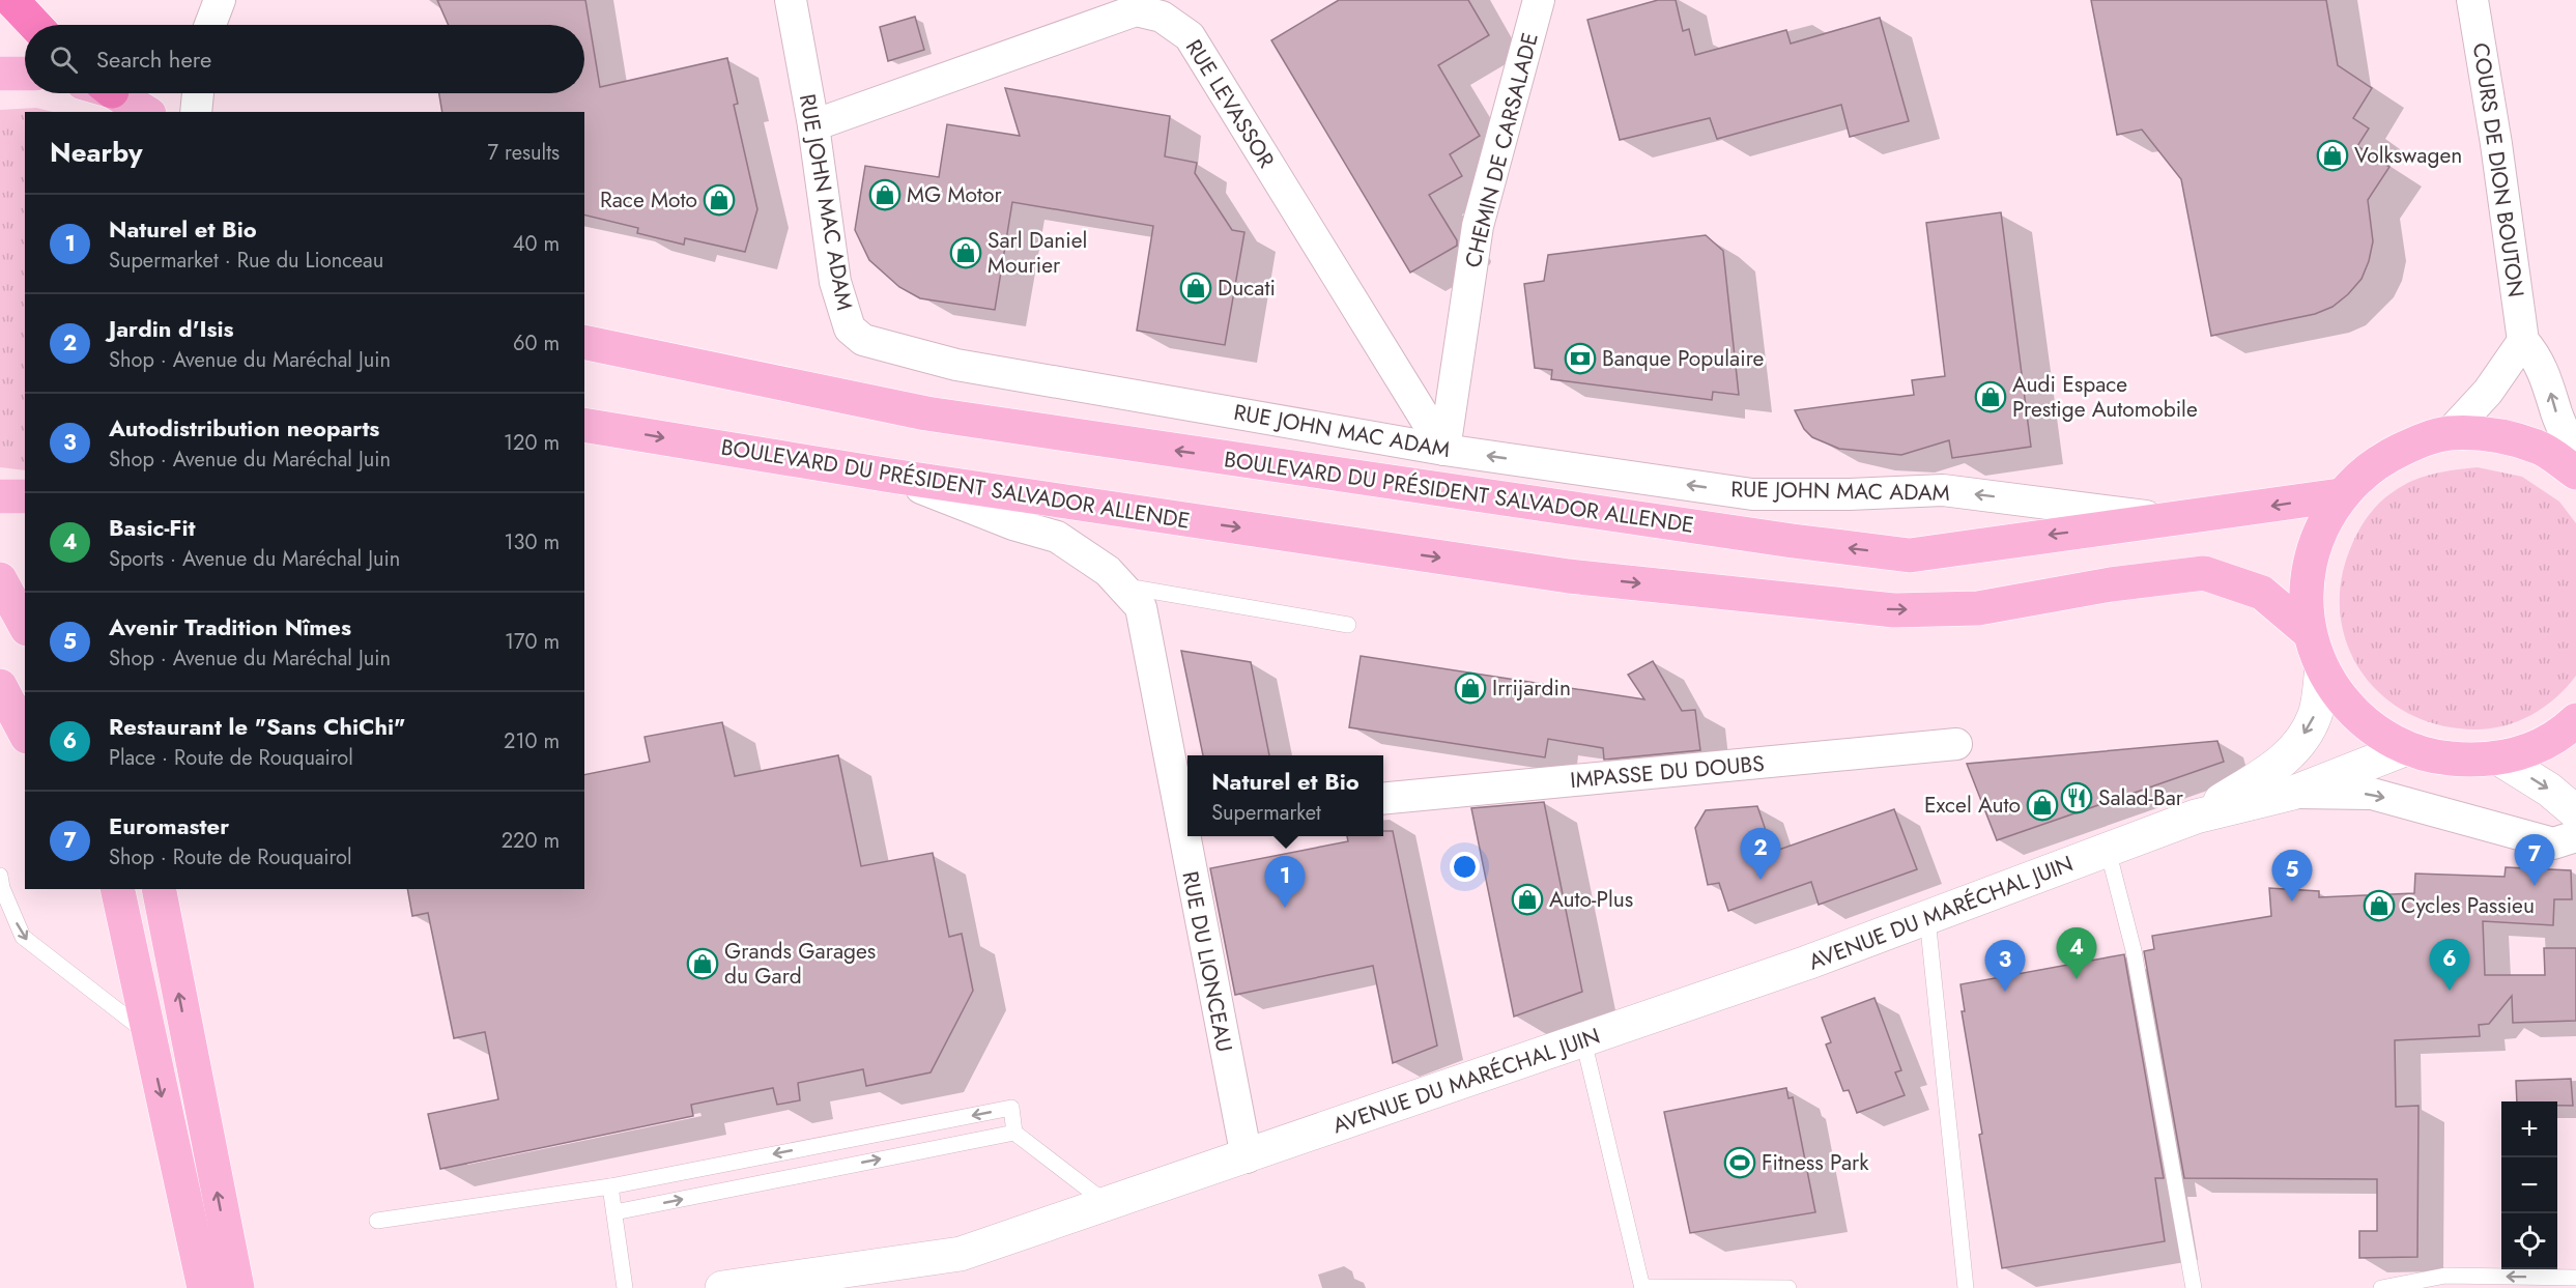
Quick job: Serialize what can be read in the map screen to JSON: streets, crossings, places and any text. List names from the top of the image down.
{
  "streets": {
    "main road": ["BOULEVARD DU PRÉSIDENT SALVADOR ALLENDE"],
    "street": [
      "RUE LEVASSOR",
      "CHEMIN DE CARSALADE",
      "COURS DE DION BOUTON",
      "RUE JOHN MAC ADAM",
      "IMPASSE DU DOUBS",
      "AVENUE DU MARÉCHAL JUIN",
      "RUE DU LIONCEAU"
    ]
  },
  "crossings": [
    ["RUE LEVASSOR", "CHEMIN DE CARSALADE"],
    ["RUE LEVASSOR", "RUE JOHN MAC ADAM"],
    ["CHEMIN DE CARSALADE", "RUE JOHN MAC ADAM"],
    ["RUE JOHN MAC ADAM", "BOULEVARD DU PRÉSIDENT SALVADOR ALLENDE"],
    ["BOULEVARD DU PRÉSIDENT SALVADOR ALLENDE", "RUE DU LIONCEAU"],
    ["AVENUE DU MARÉCHAL JUIN", "RUE DU LIONCEAU"]
  ],
  "one_way": ["RUE JOHN MAC ADAM"],
  "places": {
    "shop": [
      "Volkswagen",
      "MG Motor",
      "Race Moto",
      "Sarl Daniel Mourier",
      "Ducati",
      "Audi Espace Prestige Automobile",
      "Irrijardin",
      "Excel Auto",
      "Auto-Plus",
      "Cycles Passieu",
      "Grands Garages du Gard"
    ],
    "bank": ["Banque Populaire"],
    "restaurant": ["Salad-Bar"],
    "sports": ["Fitness Park"]
  },
  "page": {
    "search": "Search here",
    "heading": ["Nearby", "7 results"],
    "list": [
      {
        "mark": "1",
        "name": "Naturel et Bio",
        "note": "Supermarket · Rue du Lionceau",
        "value": "40 m"
      },
      {
        "mark": "2",
        "name": "Jardin d'Isis",
        "note": "Shop · Avenue du Maréchal Juin",
        "value": "60 m"
      },
      {
        "mark": "3",
        "name": "Autodistribution neoparts",
        "note": "Shop · Avenue du Maréchal Juin",
        "value": "120 m"
      },
      {
        "mark": "4",
        "name": "Basic-Fit",
        "note": "Sports · Avenue du Maréchal Juin",
        "value": "130 m"
      },
      {
        "mark": "5",
        "name": "Avenir Tradition Nîmes",
        "note": "Shop · Avenue du Maréchal Juin",
        "value": "170 m"
      },
      {
        "mark": "6",
        "name": "Restaurant le \"Sans ChiChi\"",
        "note": "Place · Route de Rouquairol",
        "value": "210 m"
      },
      {
        "mark": "7",
        "name": "Euromaster",
        "note": "Shop · Route de Rouquairol",
        "value": "220 m"
      }
    ],
    "popup": ["Naturel et Bio", "Supermarket"],
    "pins": [
      "2",
      "7",
      "5",
      "1",
      "4",
      "6",
      "3"
    ],
    "map_buttons": ["+", "−"]
  }
}
